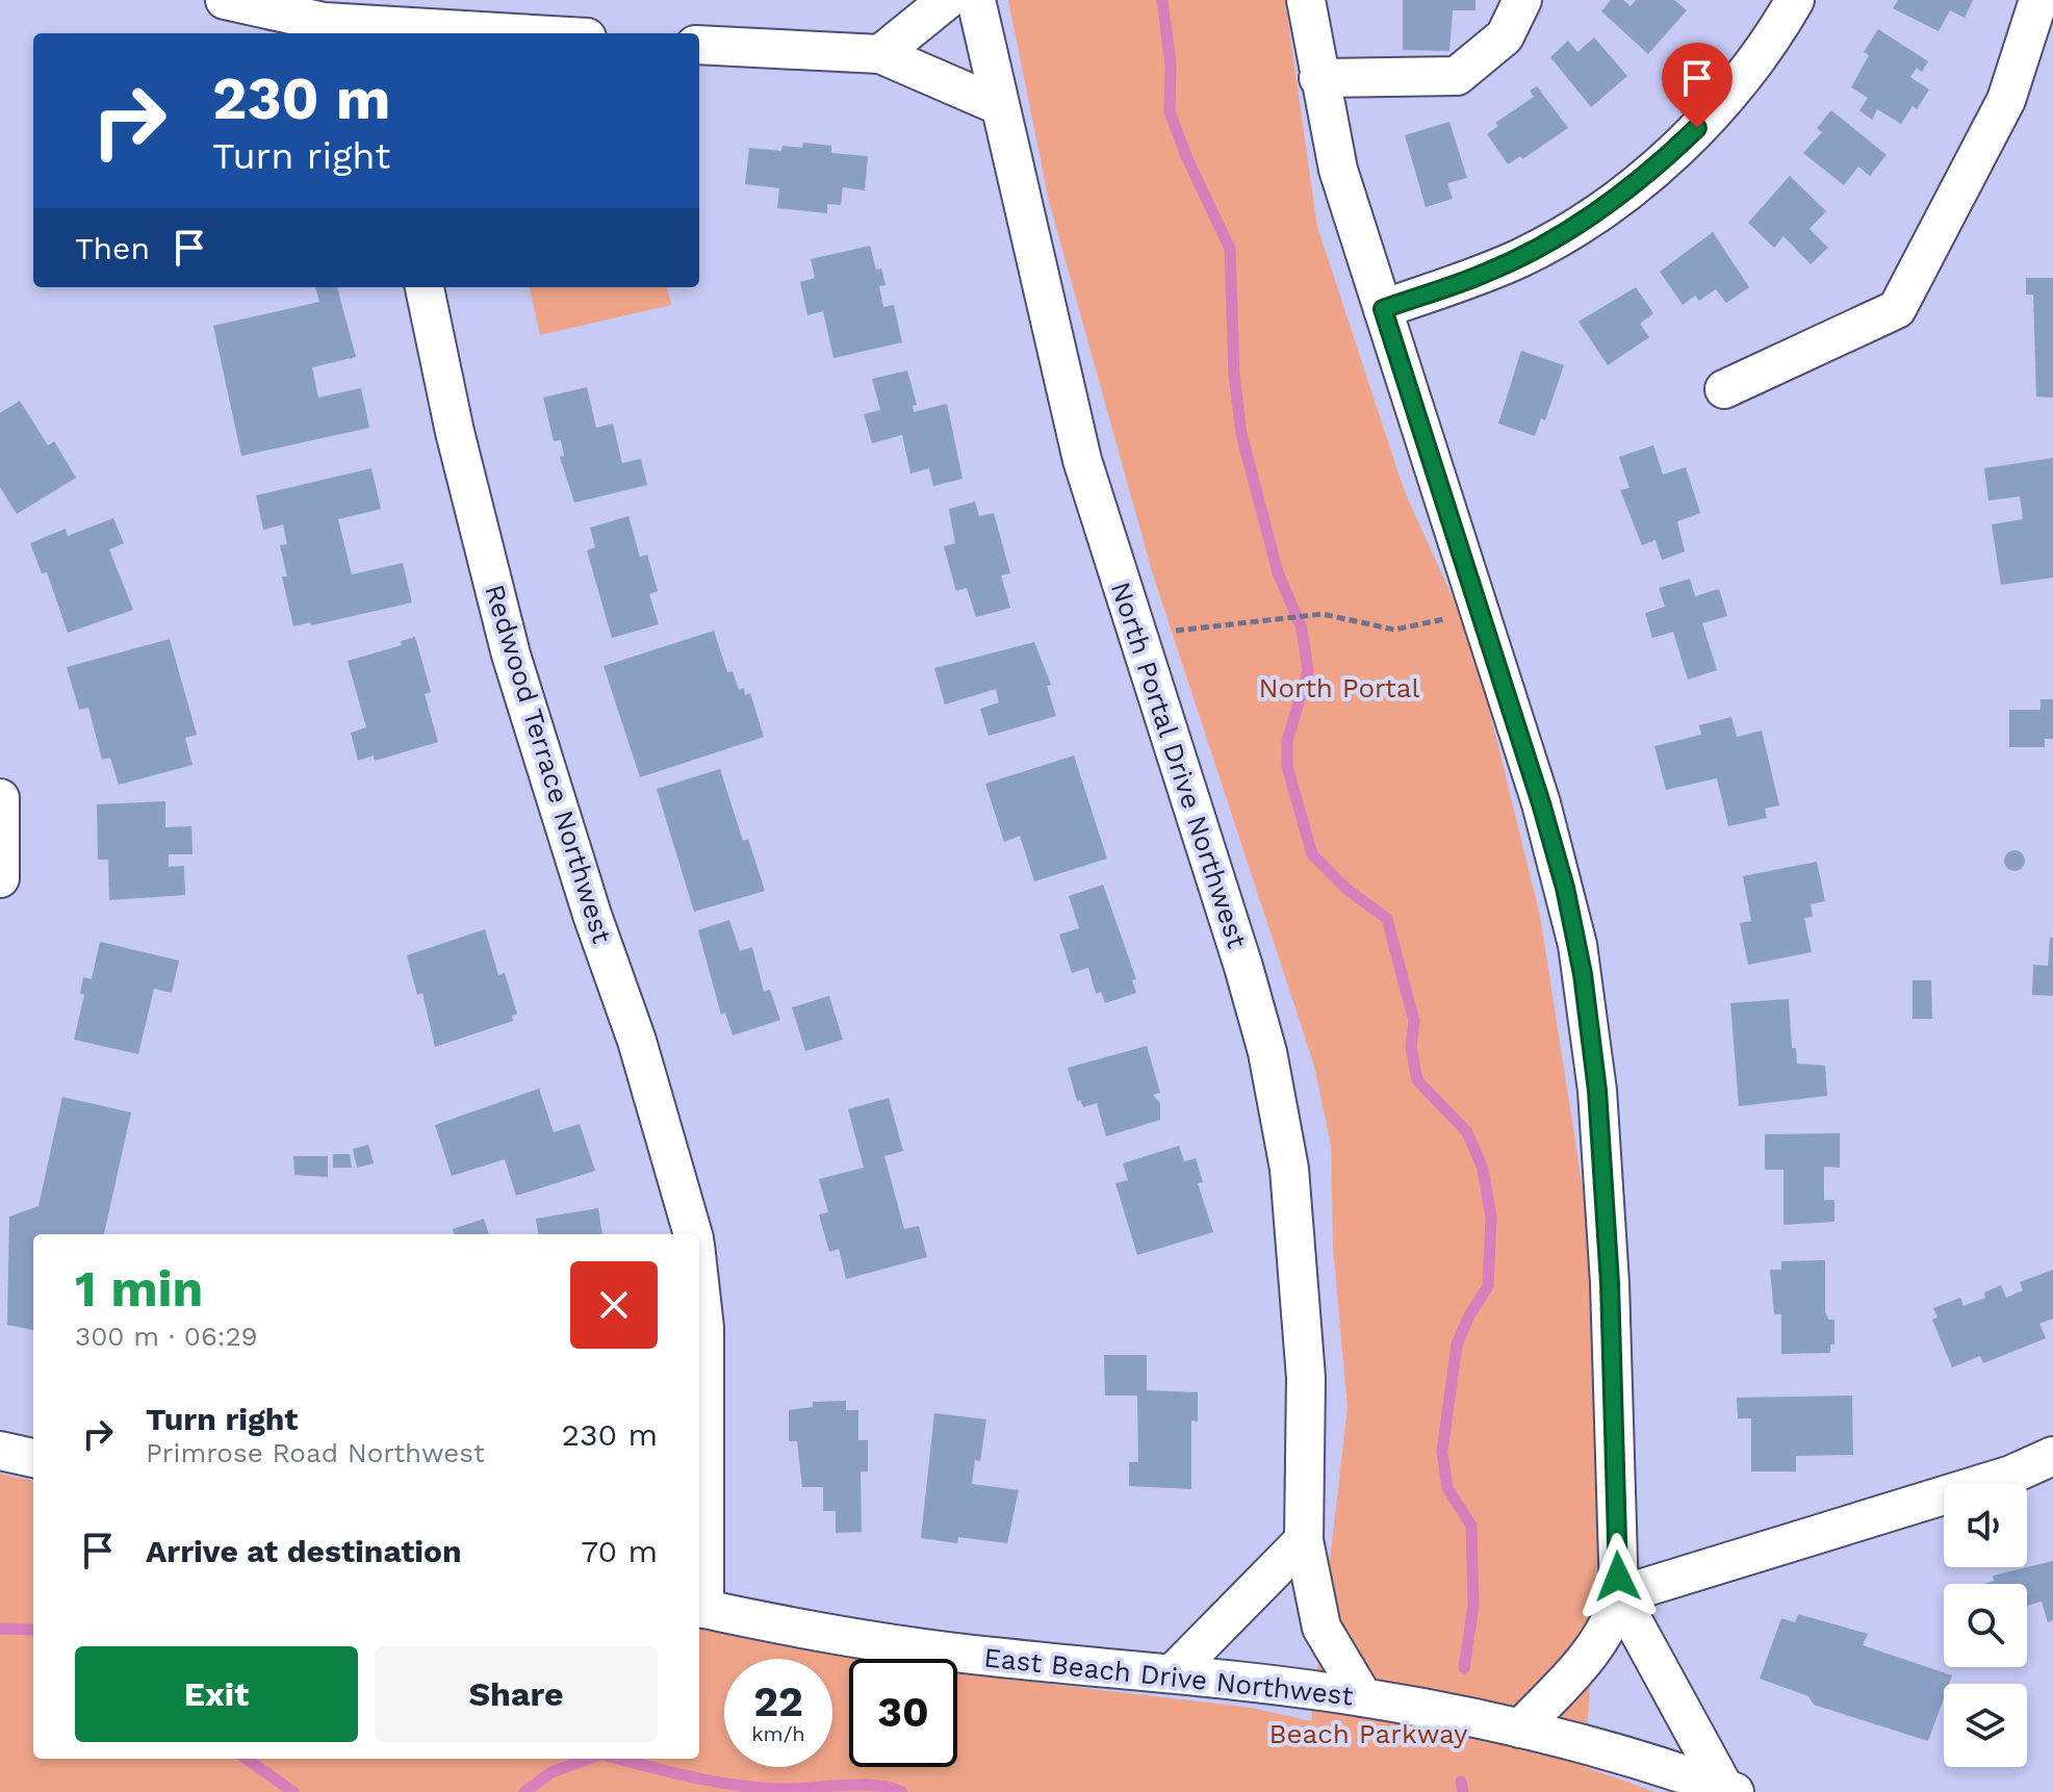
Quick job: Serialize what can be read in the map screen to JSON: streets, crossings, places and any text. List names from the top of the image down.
{
  "streets": {
    "street": ["Redwood Terrace Northwest", "North Portal Drive Northwest", "East Beach Drive Northwest"]
  },
  "crossings": [
    ["Redwood Terrace Northwest", "East Beach Drive Northwest"],
    ["North Portal Drive Northwest", "East Beach Drive Northwest"]
  ],
  "parks": ["North Portal", "Beach Parkway"],
  "page": {
    "turn": ["230 m", "Turn right"],
    "then": "Then",
    "heading": ["1 min", "300 m · 06:29"],
    "list": [
      {
        "name": "Turn right",
        "note": "Primrose Road Northwest",
        "value": "230 m"
      },
      {
        "name": "Arrive at destination",
        "value": "70 m"
      }
    ],
    "buttons": ["Exit", "Share"],
    "speed": "22 km/h",
    "limit": "30"
  }
}
